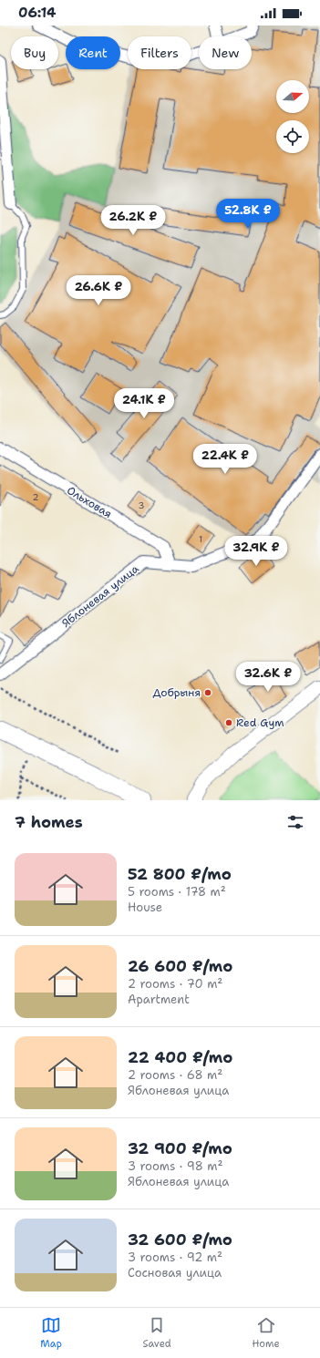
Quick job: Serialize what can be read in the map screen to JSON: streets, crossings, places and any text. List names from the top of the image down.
{
  "streets": {
    "street": ["Ольховая", "Яблоневая улица"]
  },
  "crossings": [
    ["Ольховая", "Яблоневая улица"]
  ],
  "places": ["Добрыня", "Red Gym"],
  "house_numbers": ["2", "3", "1"],
  "north": "right",
  "page": {
    "status": "06:14",
    "chip": [
      "Buy",
      "Rent",
      "Filters",
      "New"
    ],
    "price": [
      "52.8K ₽",
      "26.2K ₽",
      "26.6K ₽",
      "24.1K ₽",
      "22.4K ₽",
      "32.9K ₽",
      "32.6K ₽"
    ],
    "heading": "7 homes",
    "list": [
      {
        "name": "52 800 ₽/mo",
        "note": "5 rooms · 178 m² · House"
      },
      {
        "name": "26 600 ₽/mo",
        "note": "2 rooms · 70 m² · Apartment"
      },
      {
        "name": "22 400 ₽/mo",
        "note": "2 rooms · 68 m² · Яблоневая улица"
      },
      {
        "name": "32 900 ₽/mo",
        "note": "3 rooms · 98 m² · Яблоневая улица"
      },
      {
        "name": "32 600 ₽/mo",
        "note": "3 rooms · 92 m² · Сосновая улица"
      }
    ],
    "tabs": ["Map", "Saved", "Home"]
  }
}
